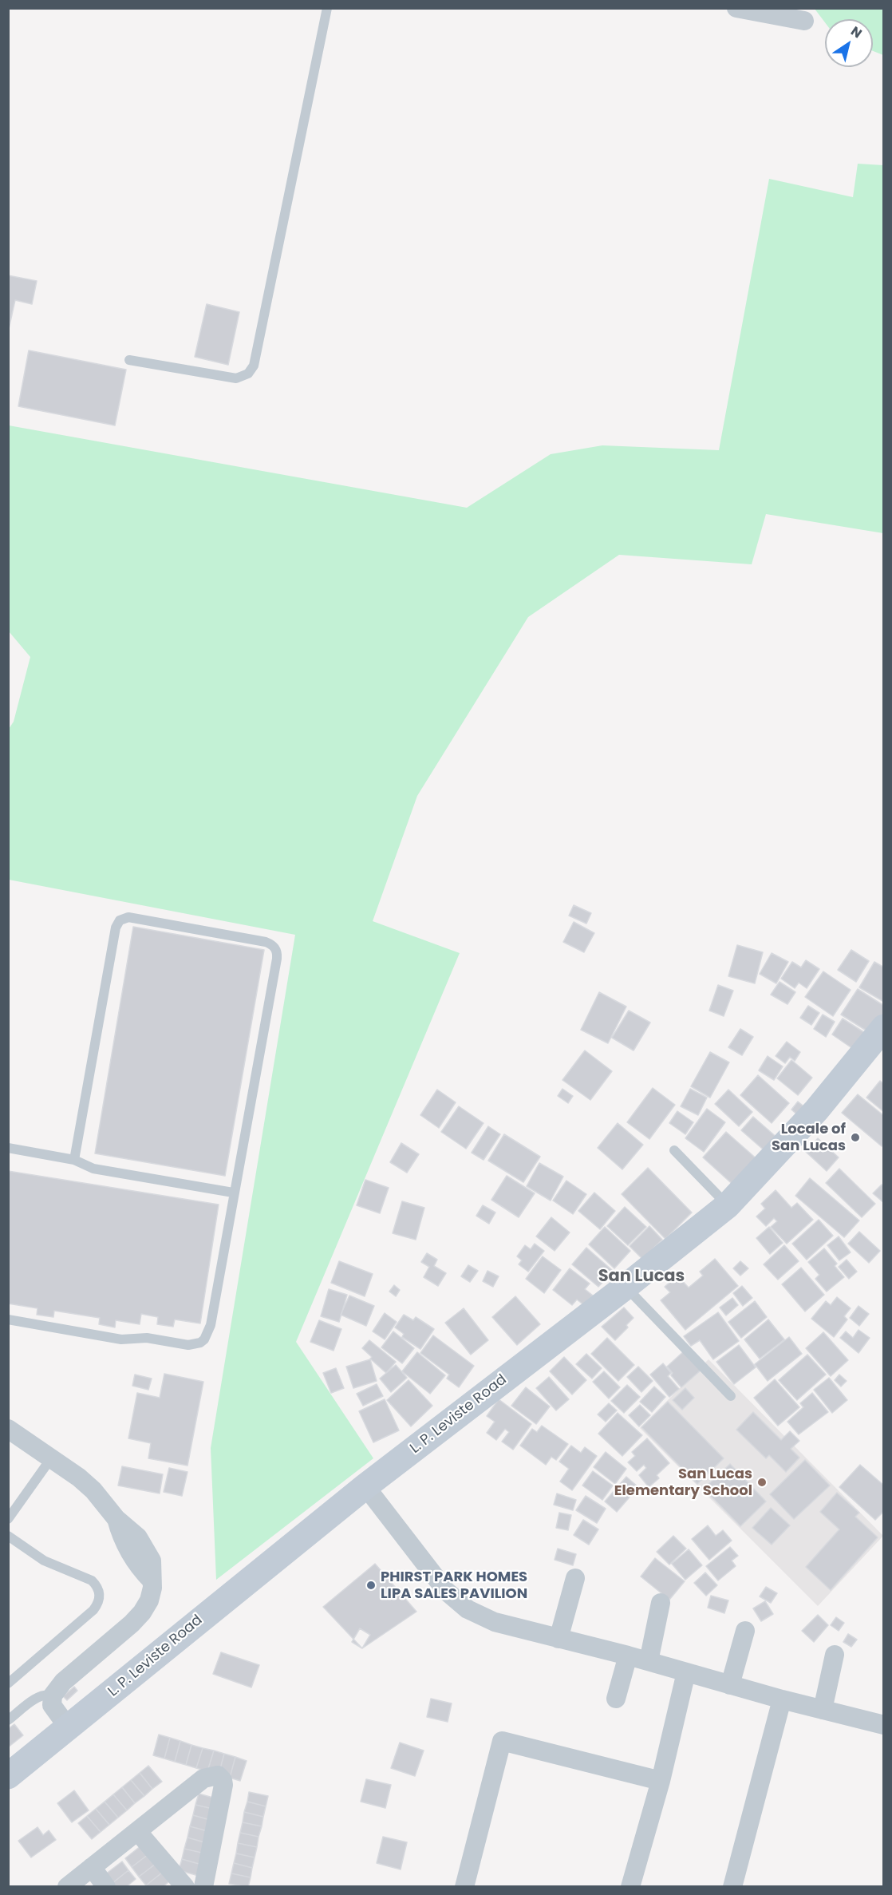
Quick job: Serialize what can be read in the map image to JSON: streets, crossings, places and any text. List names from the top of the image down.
{
  "streets": {
    "main road": ["L. P. Leviste Road"]
  },
  "districts": ["San Lucas"],
  "places": ["Locale of San Lucas", "San Lucas Elementary School", "PHIRST PARK HOMES LIPA SALES PAVILION"],
  "north": "top right"
}
